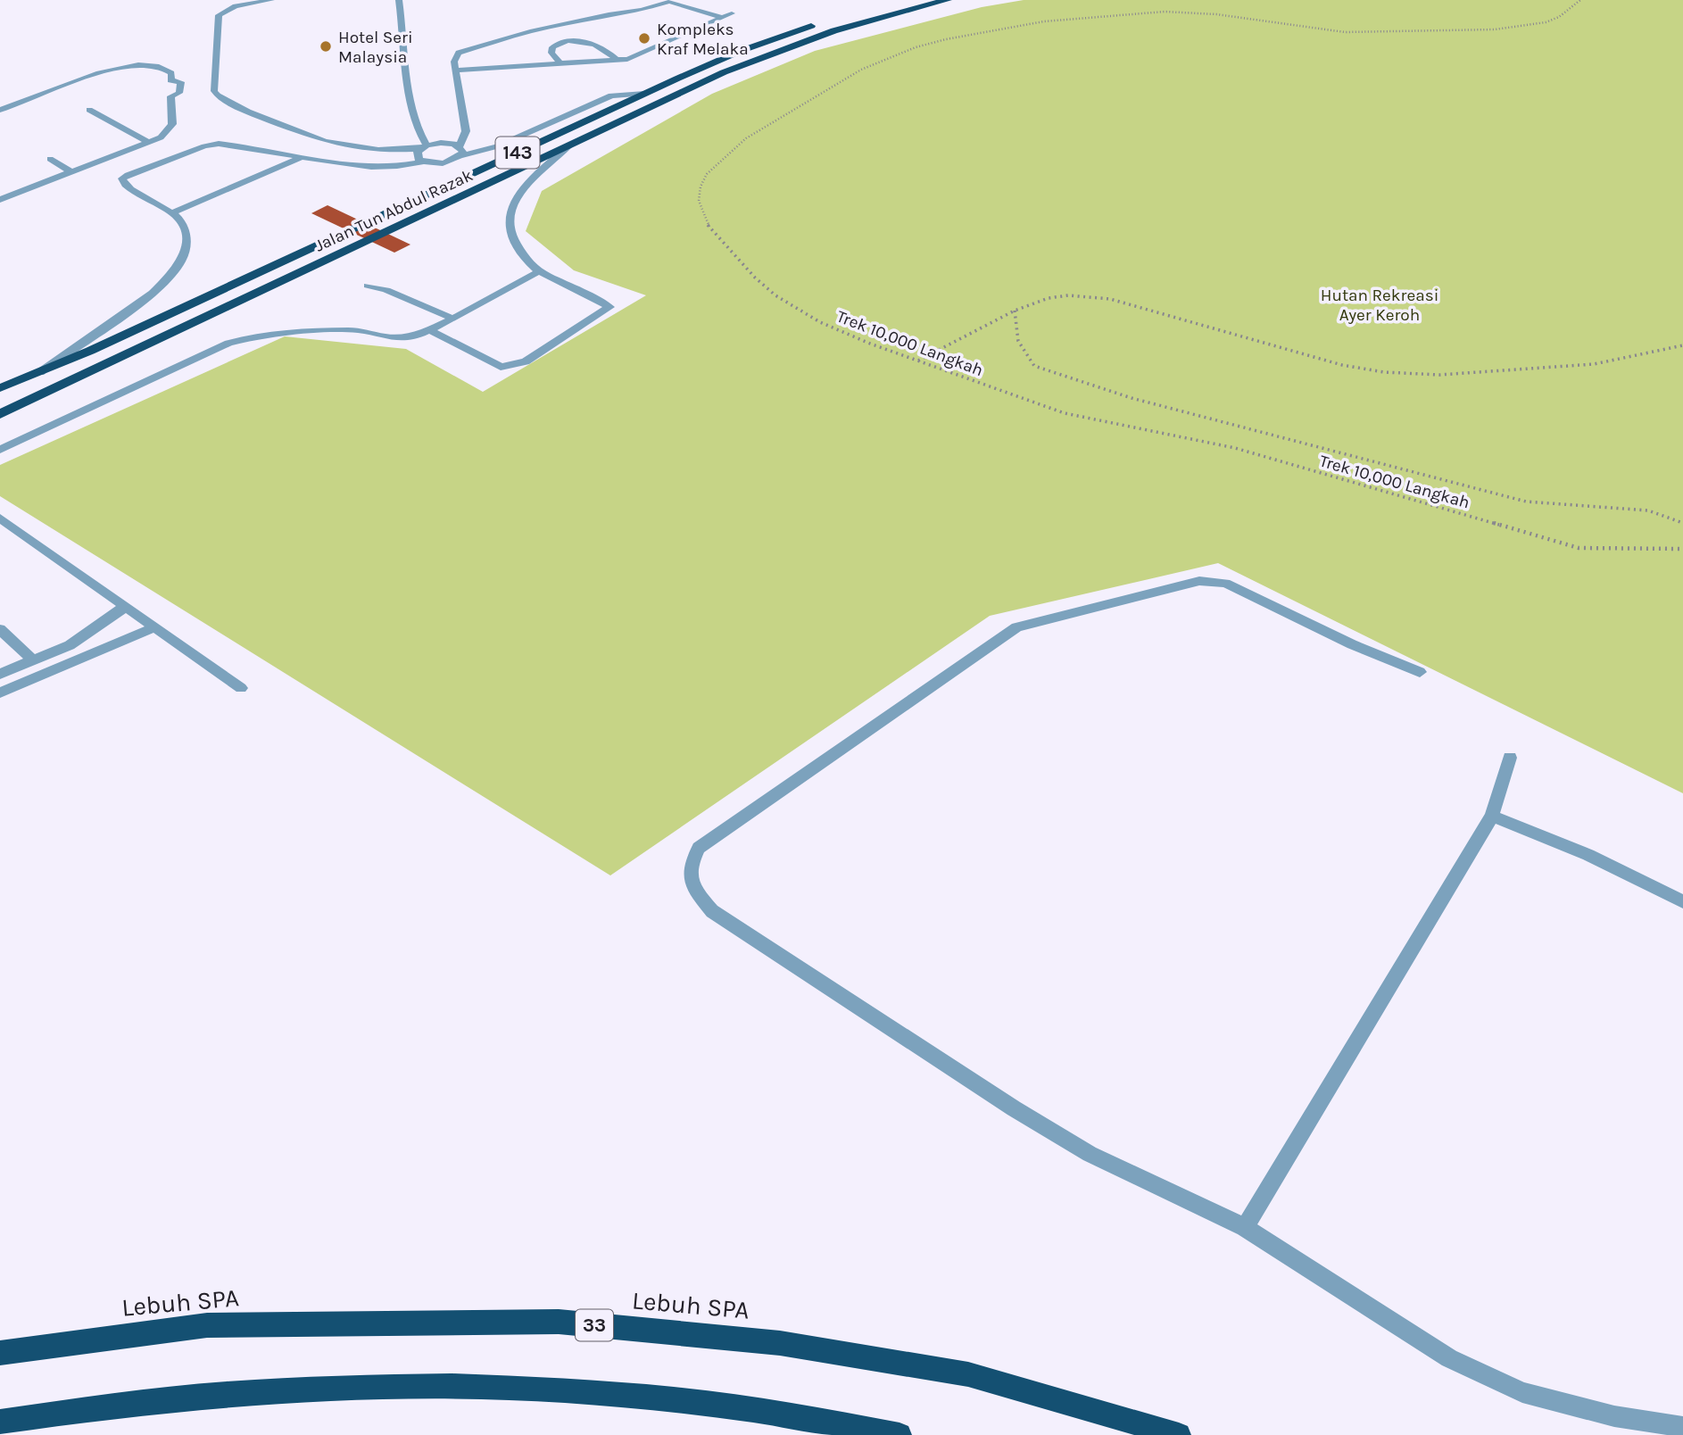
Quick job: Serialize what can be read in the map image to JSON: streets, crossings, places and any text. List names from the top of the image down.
{
  "streets": {
    "highway": [
      "143",
      "Jalan Tun Abdul Razak",
      "Lebuh SPA",
      "33"
    ],
    "path": ["Trek 10,000 Langkah"]
  },
  "parks": ["Hutan Rekreasi Ayer Keroh"],
  "places": ["Kompleks Kraf Melaka", "Hotel Seri Malaysia"]
}
